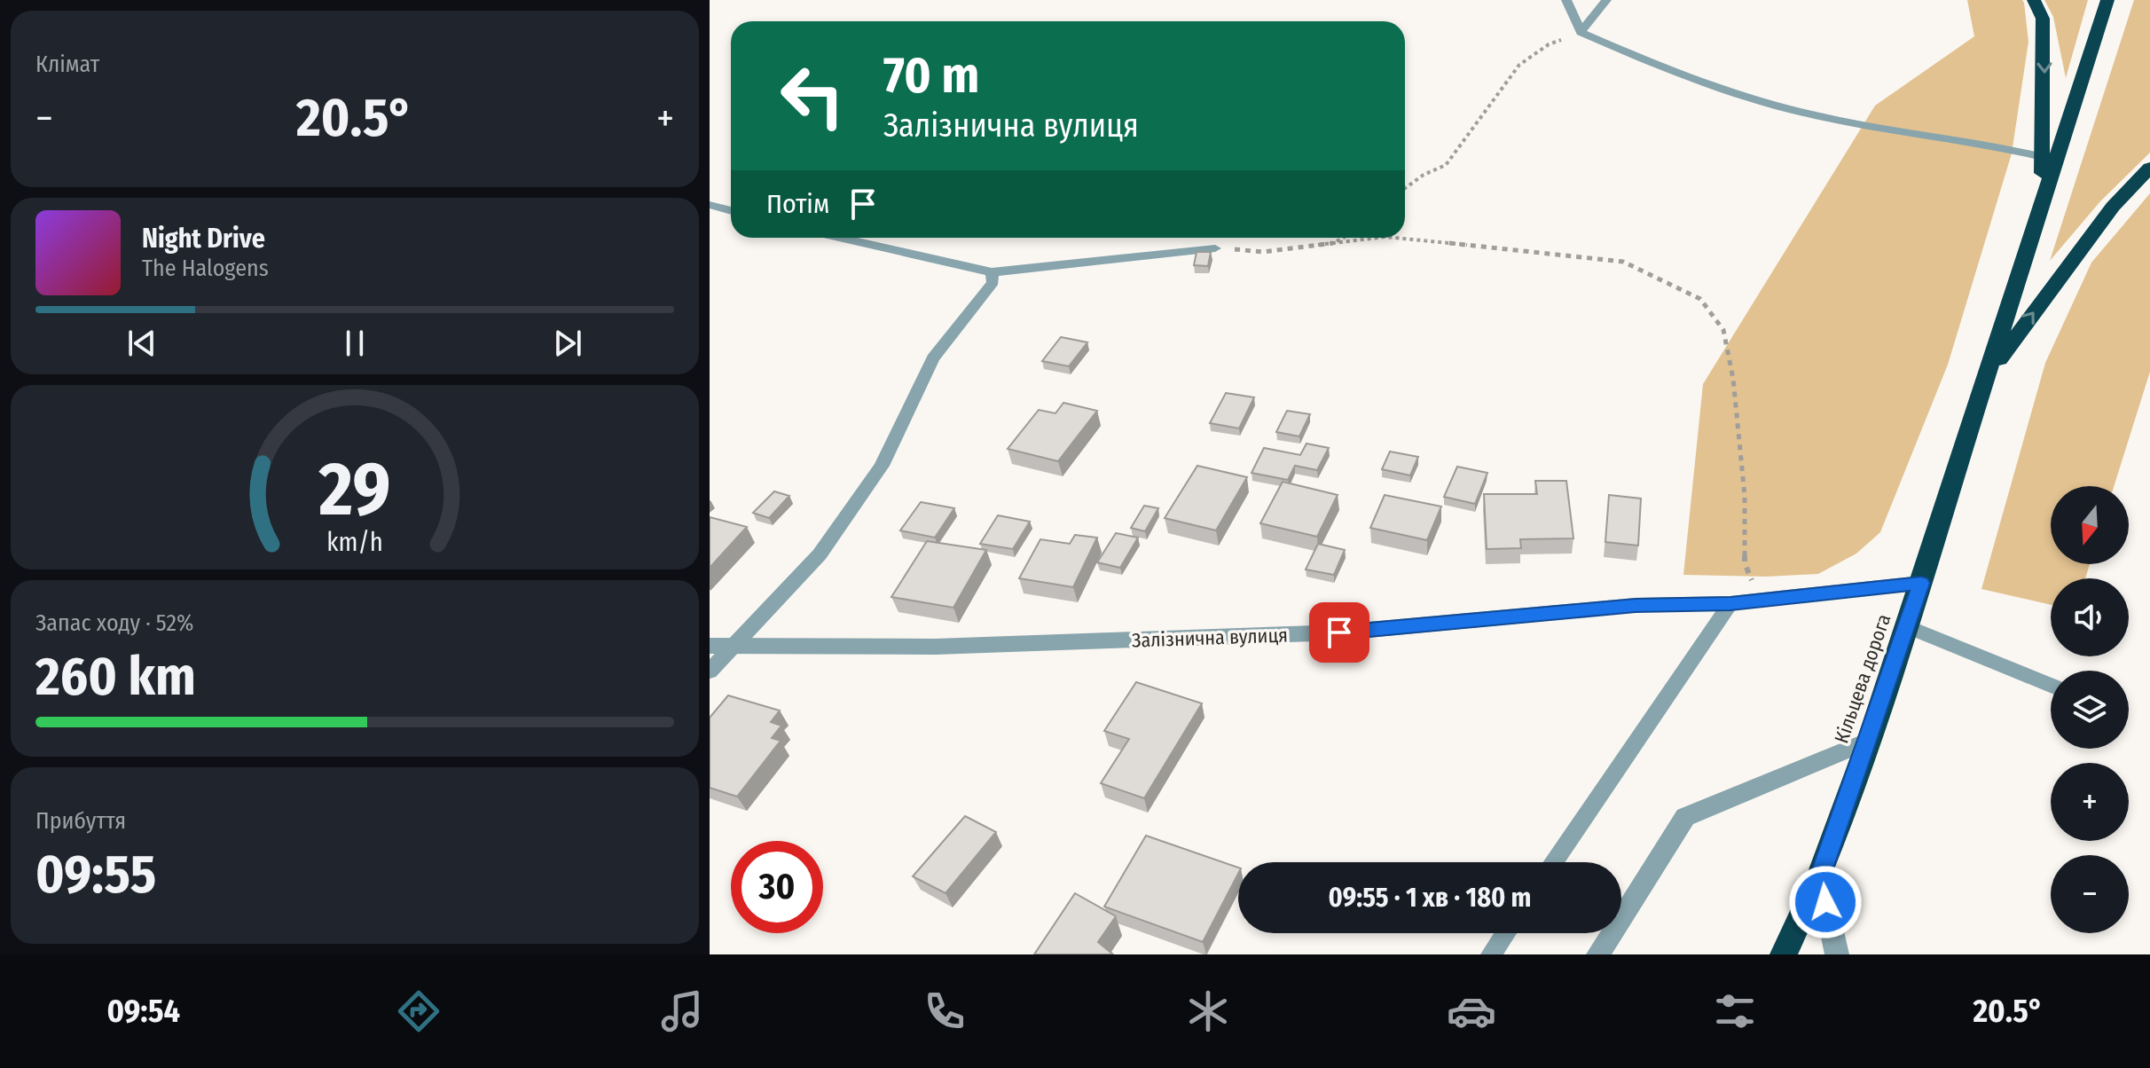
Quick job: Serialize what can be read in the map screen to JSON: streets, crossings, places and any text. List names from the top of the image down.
{
  "streets": {
    "highway": ["Кільцева дорога"],
    "street": ["Залізнична вулиця"]
  },
  "crossings": [
    ["Залізнична вулиця", "Кільцева дорога"]
  ],
  "north": "bottom",
  "page": {
    "tile": [
      "Клімат",
      ["Запас ходу · 52%", "260 km"],
      ["Прибуття", "09:55"]
    ],
    "turn": ["70 m", "Залізнична вулиця"],
    "heat": ["−", "20.5°", "+"],
    "then": "Потім",
    "song": ["Night Drive", "The Halogens"],
    "map_buttons": ["+", "−"],
    "limit": "30",
    "trip": "09:55 · 1 хв · 180 m",
    "tabs": ["09:54", "20.5°"],
    "gauge": ["29", "km/h"]
  }
}
